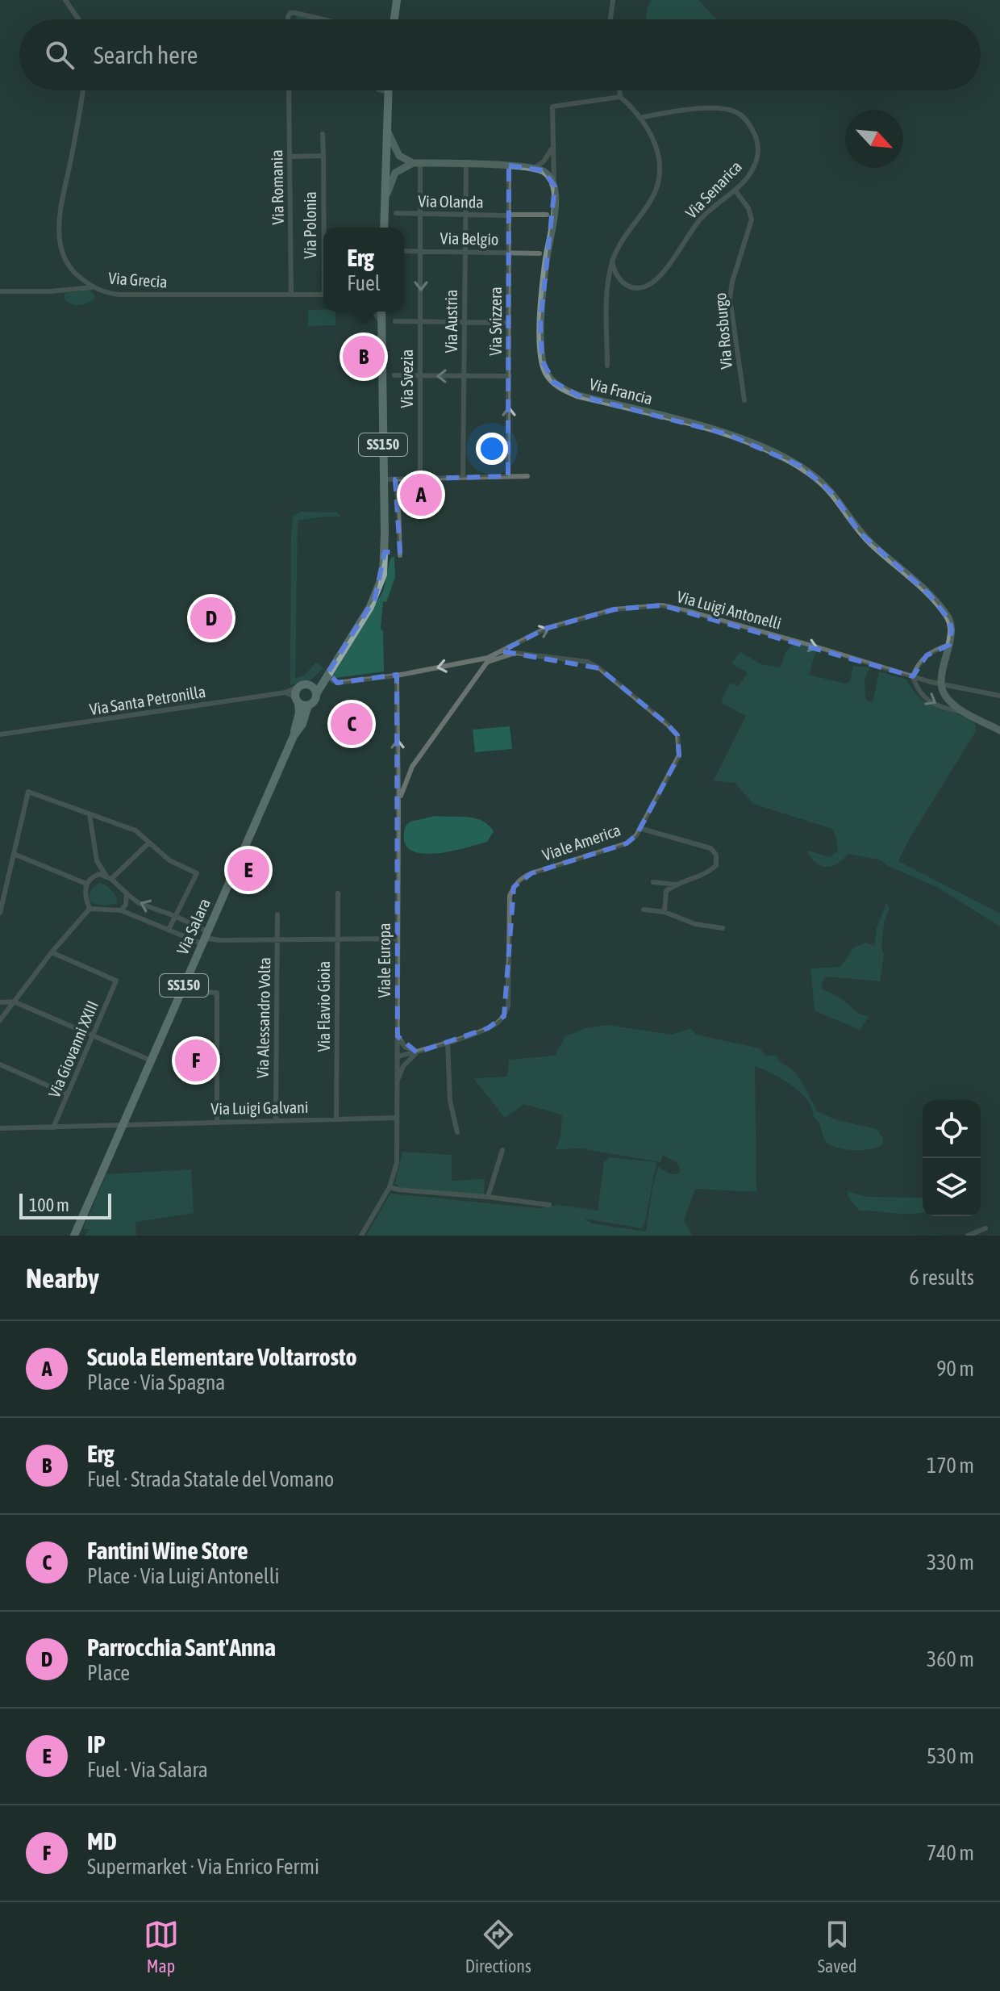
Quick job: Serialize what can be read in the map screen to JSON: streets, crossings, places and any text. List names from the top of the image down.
{
  "streets": {
    "main road": ["Via Francia", "SS150", "Via Salara"],
    "street": [
      "Via Romania",
      "Via Senarica",
      "Via Olanda",
      "Via Polonia",
      "Via Belgio",
      "Via Grecia",
      "Via Austria",
      "Via Svizzera",
      "Via Rosburgo",
      "Via Svezia",
      "Via Luigi Antonelli",
      "Via Santa Petronilla",
      "Viale America",
      "Viale Europa",
      "Via Flavio Gioia",
      "Via Alessandro Volta",
      "Via Giovanni XXIII",
      "Via Luigi Galvani"
    ]
  },
  "crossings": [
    ["Via Romania", "Via Grecia"],
    ["Via Senarica", "Via Rosburgo"],
    ["Via Olanda", "Via Austria"],
    ["Via Olanda", "Via Svizzera"],
    ["Via Olanda", "Via Svezia"],
    ["Via Belgio", "Via Austria"],
    ["Via Belgio", "Via Svizzera"],
    ["Via Belgio", "Via Svezia"],
    ["SS150", "Via Luigi Antonelli"],
    ["SS150", "Via Santa Petronilla"],
    ["SS150", "Via Salara"],
    ["Via Luigi Antonelli", "Viale America"],
    ["Via Luigi Antonelli", "Viale Europa"],
    ["Via Santa Petronilla", "Via Salara"],
    ["Viale America", "Viale Europa"],
    ["Via Salara", "Via Luigi Galvani"],
    ["Viale Europa", "Via Luigi Galvani"],
    ["Via Flavio Gioia", "Via Luigi Galvani"],
    ["Via Alessandro Volta", "Via Luigi Galvani"],
    ["Via Giovanni XXIII", "Via Luigi Galvani"]
  ],
  "scale_bar": "100 m",
  "north": "bottom right",
  "page": {
    "search": "Search here",
    "popup": ["Erg", "Fuel"],
    "pins": [
      "B",
      "A",
      "D",
      "C",
      "E",
      "F"
    ],
    "scale": "100 m",
    "heading": ["Nearby", "6 results"],
    "list": [
      {
        "mark": "A",
        "name": "Scuola Elementare Voltarrosto",
        "note": "Place · Via Spagna",
        "value": "90 m"
      },
      {
        "mark": "B",
        "name": "Erg",
        "note": "Fuel · Strada Statale del Vomano",
        "value": "170 m"
      },
      {
        "mark": "C",
        "name": "Fantini Wine Store",
        "note": "Place · Via Luigi Antonelli",
        "value": "330 m"
      },
      {
        "mark": "D",
        "name": "Parrocchia Sant'Anna",
        "note": "Place",
        "value": "360 m"
      },
      {
        "mark": "E",
        "name": "IP",
        "note": "Fuel · Via Salara",
        "value": "530 m"
      },
      {
        "mark": "F",
        "name": "MD",
        "note": "Supermarket · Via Enrico Fermi",
        "value": "740 m"
      }
    ],
    "nav": ["Map", "Directions", "Saved"]
  }
}
